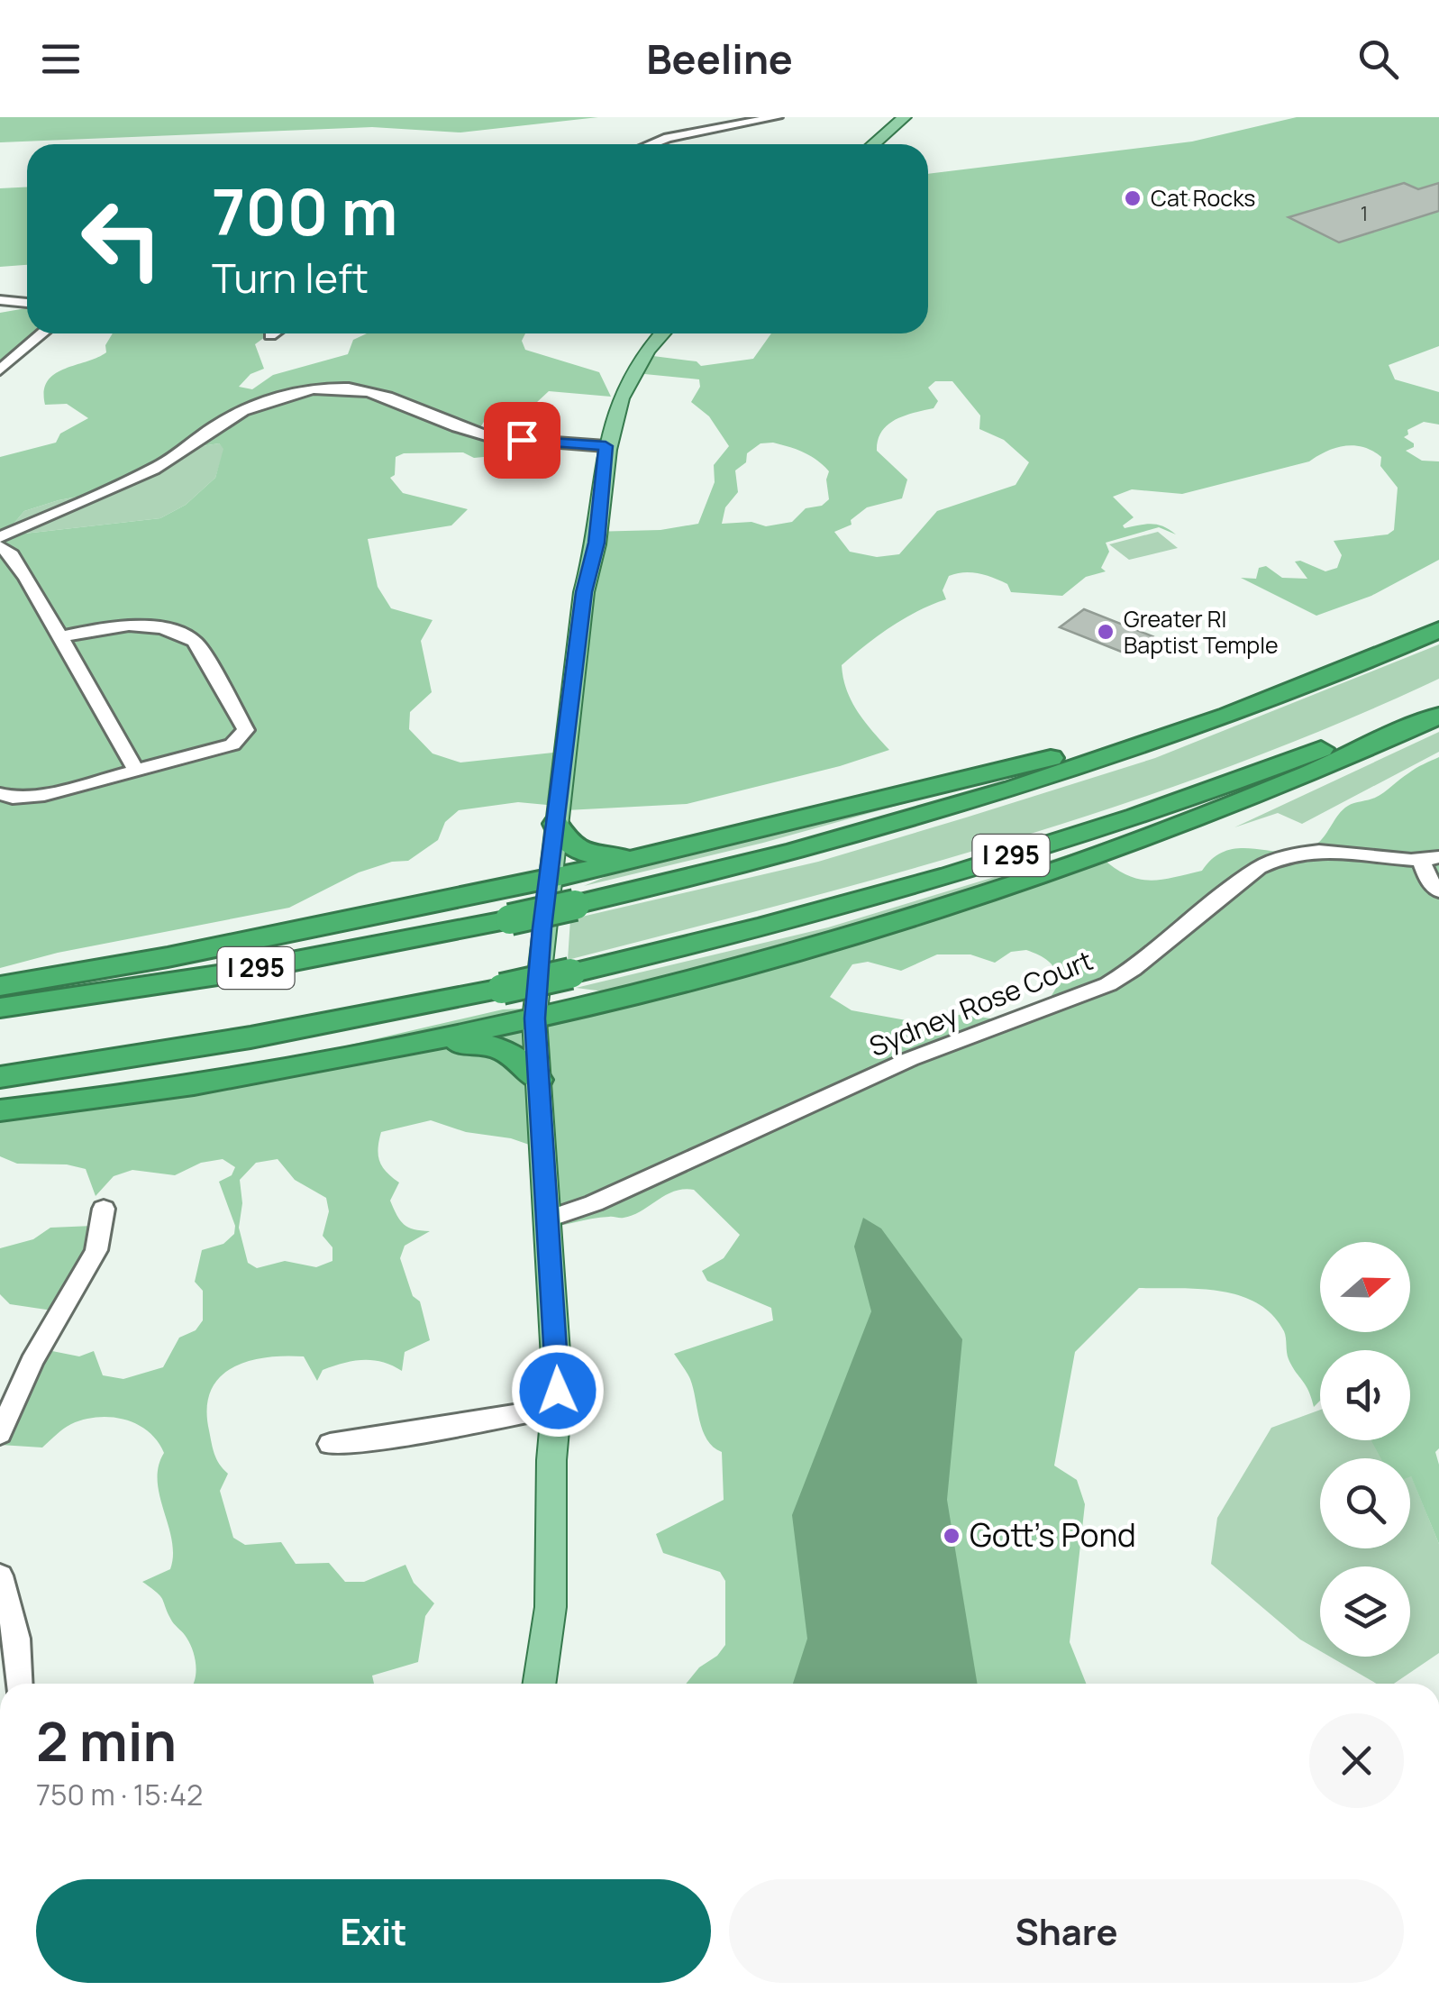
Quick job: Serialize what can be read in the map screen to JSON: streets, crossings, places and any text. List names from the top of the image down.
{
  "streets": {
    "highway": ["I 295"],
    "street": ["Sydney Rose Court"]
  },
  "places": ["Cat Rocks", "Greater RI Baptist Temple", "Gott's Pond"],
  "house_numbers": ["1"],
  "north": "right",
  "page": {
    "header": "Beeline",
    "turn": ["700 m", "Turn left"],
    "heading": ["2 min", "750 m · 15:42"],
    "buttons": ["Exit", "Share"]
  }
}
